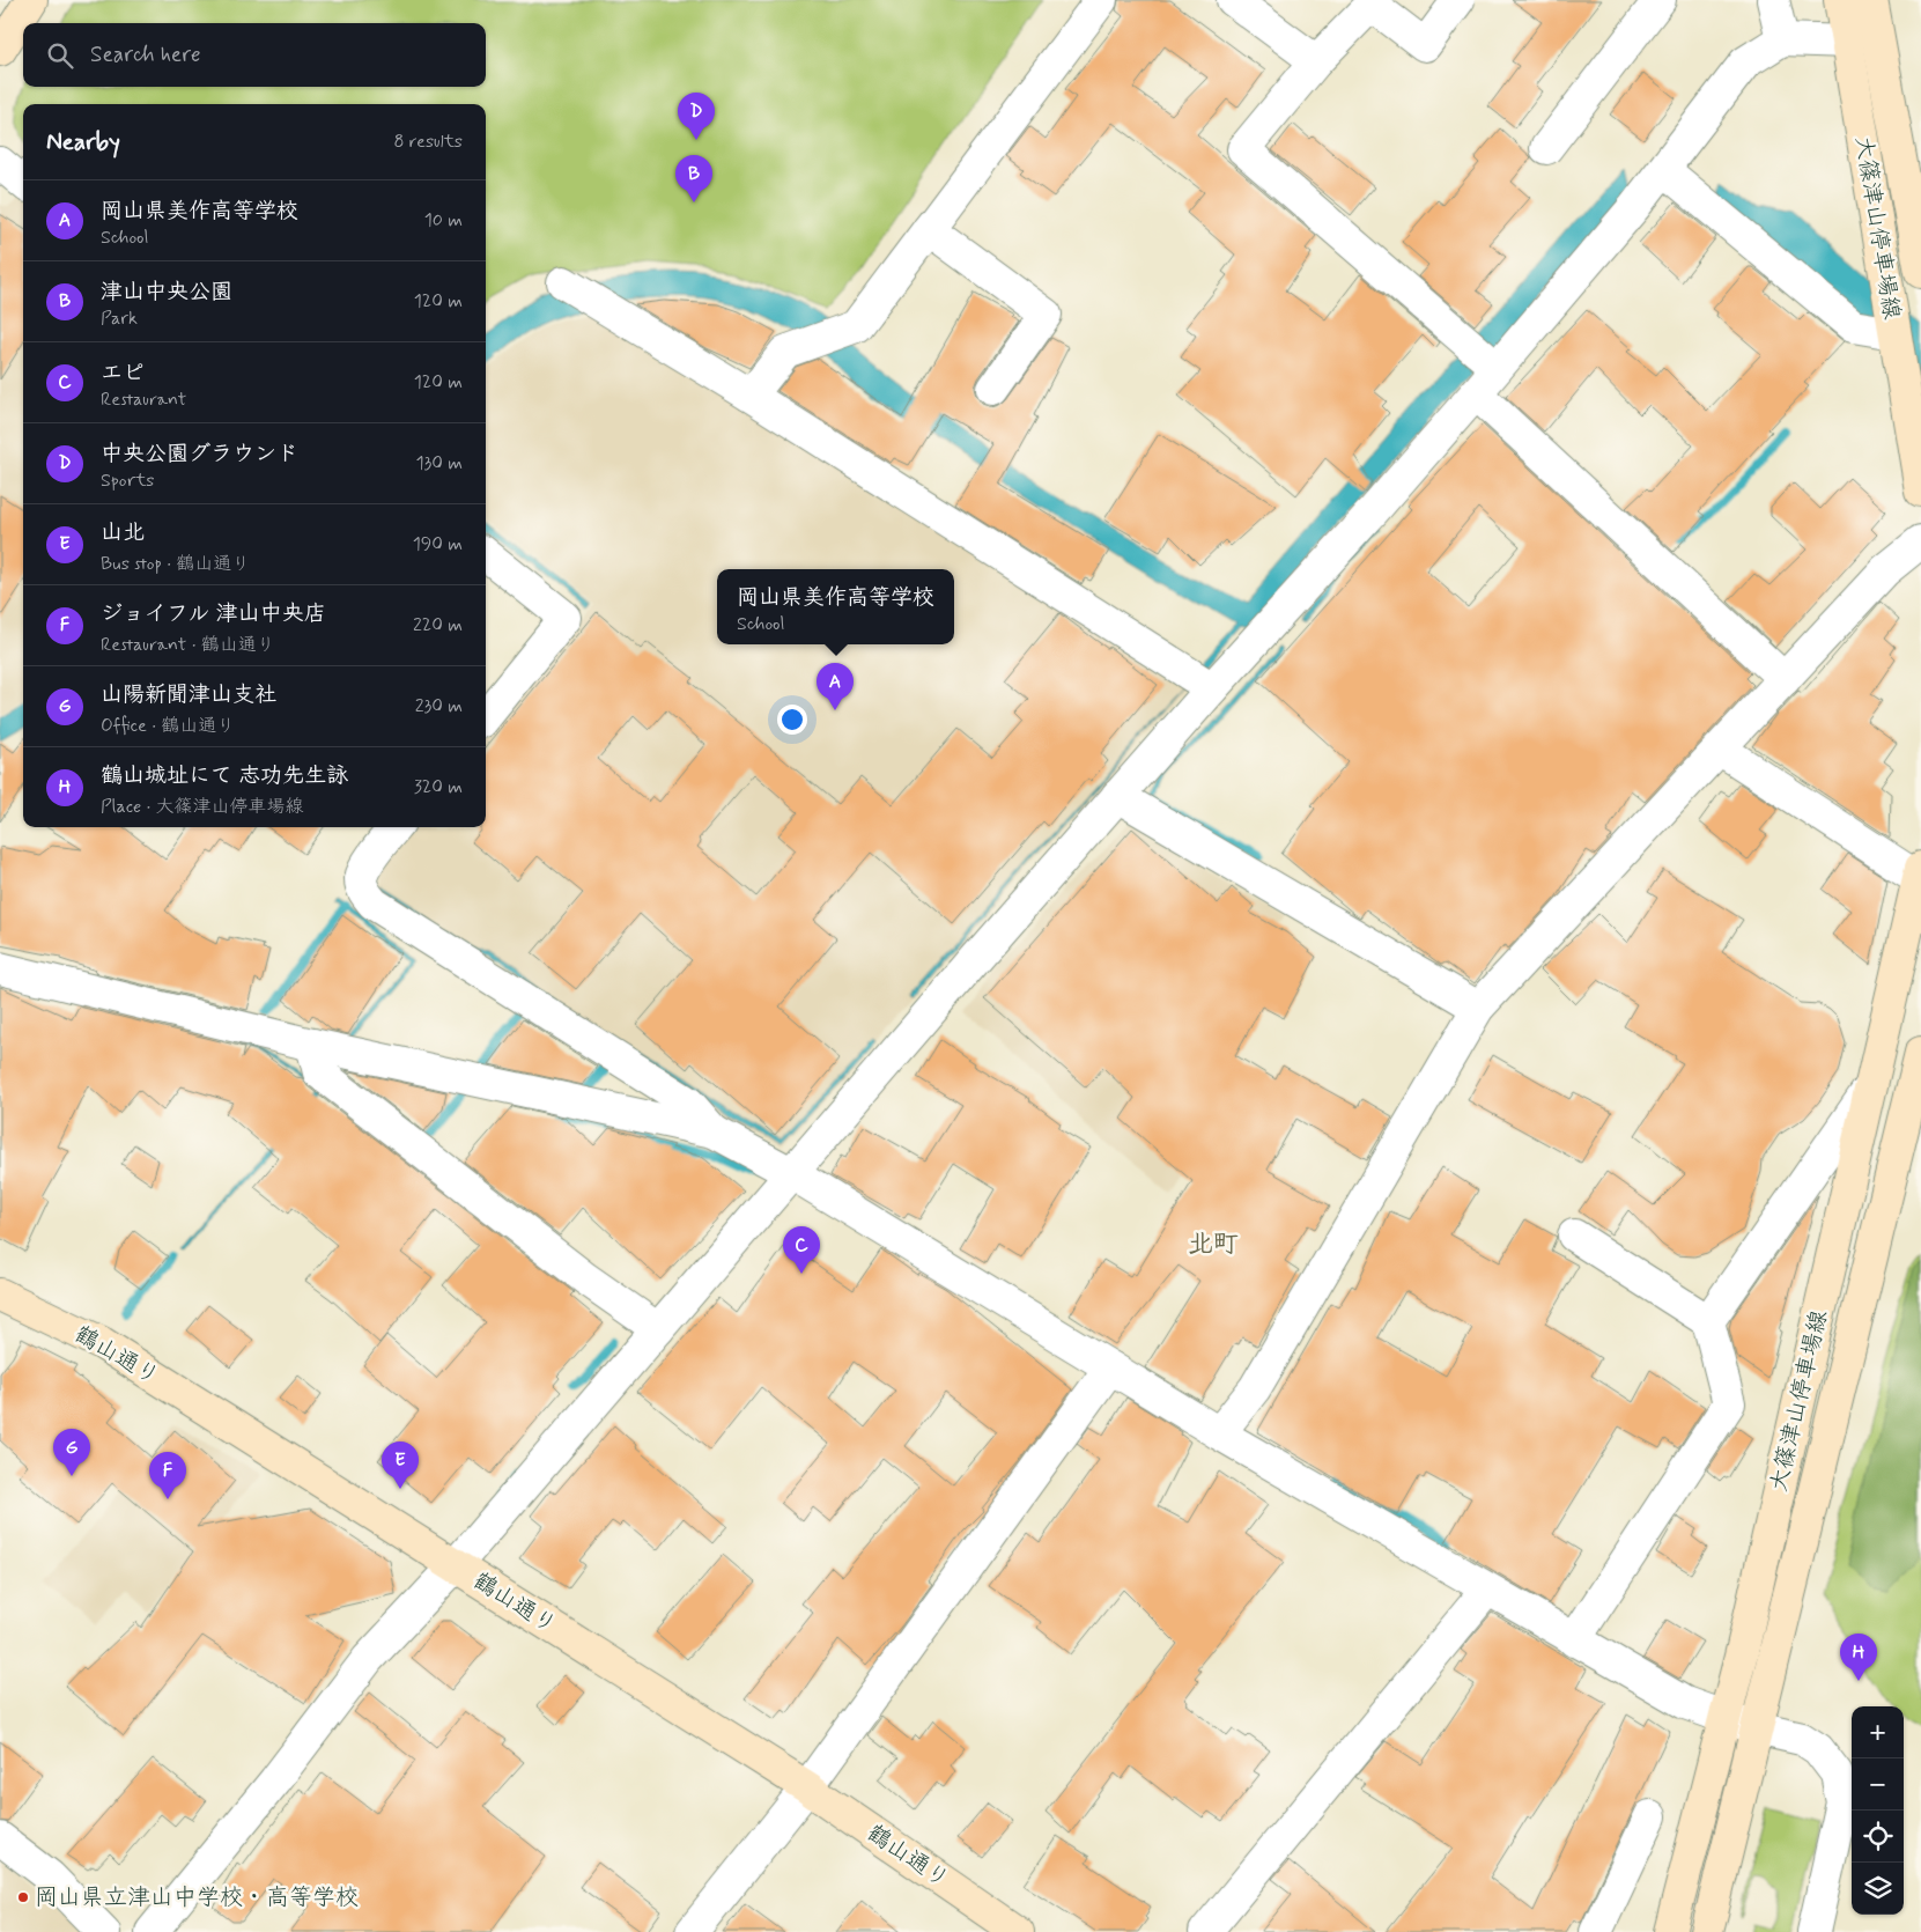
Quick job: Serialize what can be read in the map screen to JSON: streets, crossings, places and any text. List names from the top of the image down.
{
  "streets": {
    "main road": ["大篠津山停車場線", "鶴山通り"]
  },
  "districts": ["北町"],
  "places": ["岡山県立津山中学校・高等学校"],
  "page": {
    "search": "Search here",
    "pins": [
      "D",
      "B",
      "A",
      "C",
      "G",
      "E",
      "F",
      "H"
    ],
    "heading": ["Nearby", "8 results"],
    "list": [
      {
        "mark": "A",
        "name": "岡山県美作高等学校",
        "note": "School",
        "value": "10 m"
      },
      {
        "mark": "B",
        "name": "津山中央公園",
        "note": "Park",
        "value": "120 m"
      },
      {
        "mark": "C",
        "name": "エピ",
        "note": "Restaurant",
        "value": "120 m"
      },
      {
        "mark": "D",
        "name": "中央公園グラウンド",
        "note": "Sports",
        "value": "130 m"
      },
      {
        "mark": "E",
        "name": "山北",
        "note": "Bus stop · 鶴山通り",
        "value": "190 m"
      },
      {
        "mark": "F",
        "name": "ジョイフル 津山中央店",
        "note": "Restaurant · 鶴山通り",
        "value": "220 m"
      },
      {
        "mark": "G",
        "name": "山陽新聞津山支社",
        "note": "Office · 鶴山通り",
        "value": "230 m"
      },
      {
        "mark": "H",
        "name": "鶴山城址にて 志功先生詠",
        "note": "Place · 大篠津山停車場線",
        "value": "320 m"
      }
    ],
    "popup": ["岡山県美作高等学校", "School"],
    "map_buttons": ["+", "−"]
  }
}
